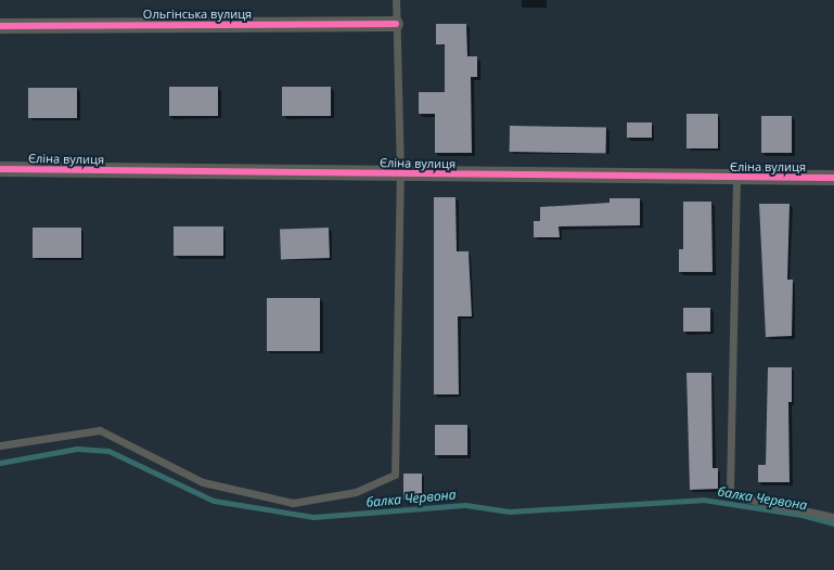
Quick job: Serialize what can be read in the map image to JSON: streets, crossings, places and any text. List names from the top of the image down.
{
  "streets": {
    "street": ["Ольгінська вулиця", "Єліна вулиця"]
  },
  "water": ["балка Червона"]
}
